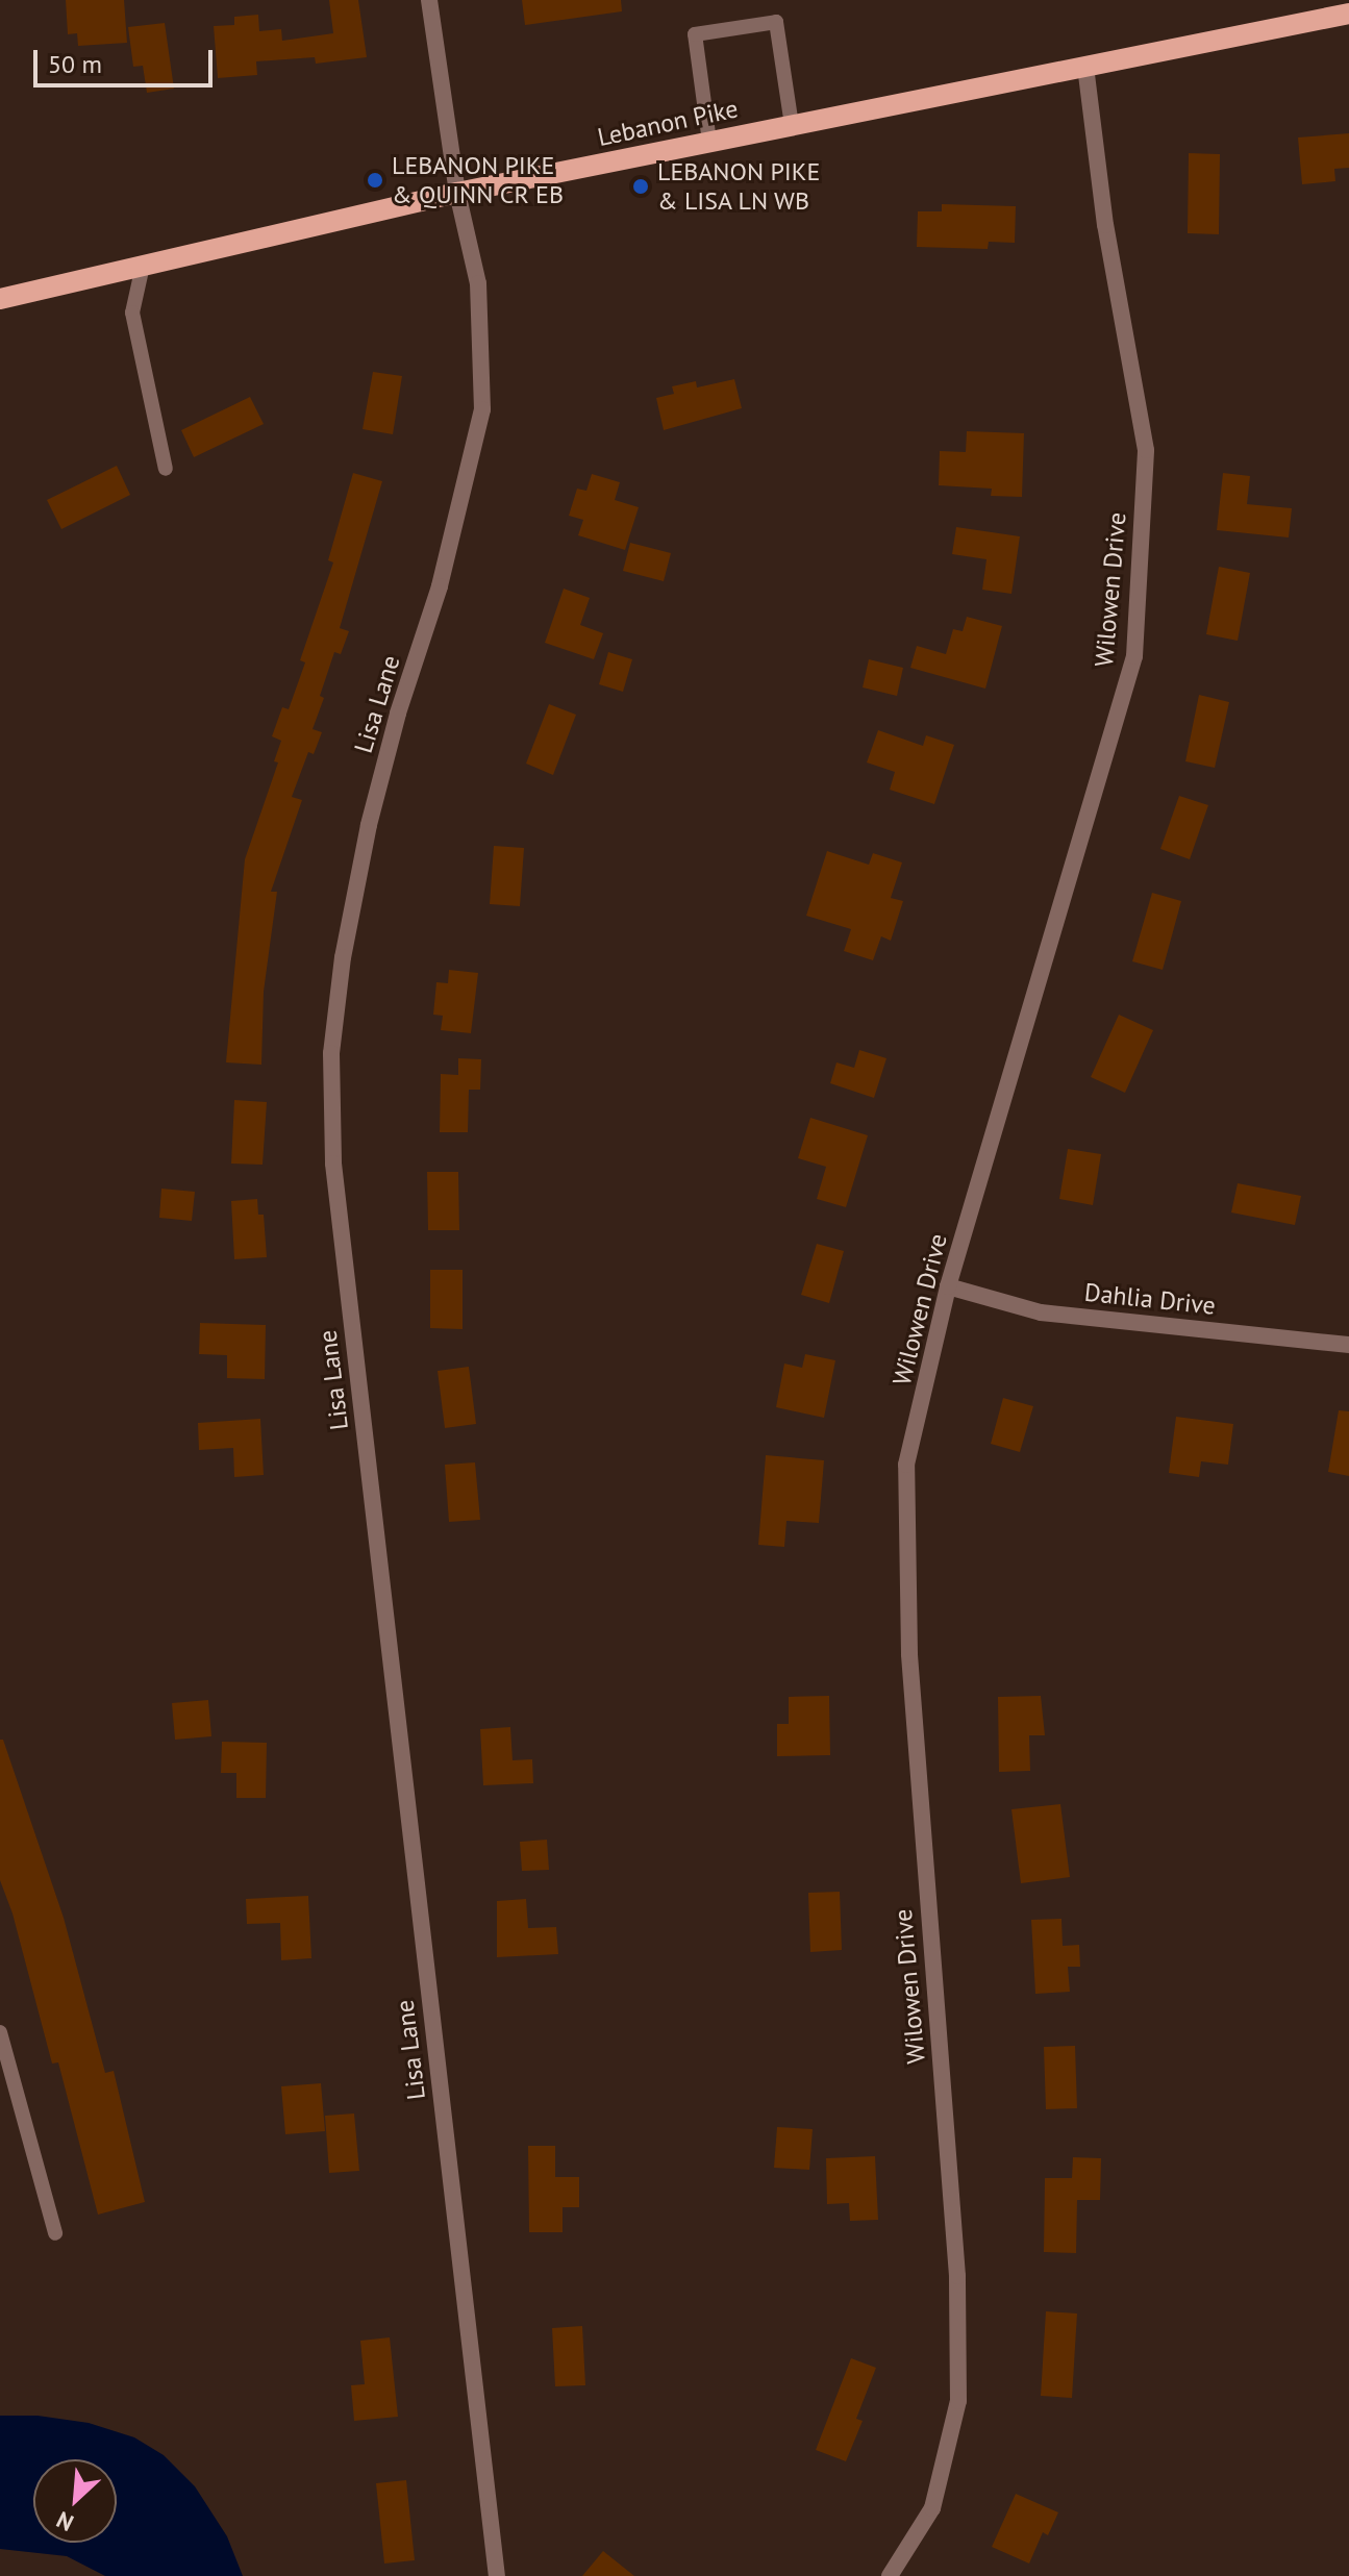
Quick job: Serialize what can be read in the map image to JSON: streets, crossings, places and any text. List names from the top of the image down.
{
  "streets": {
    "main road": ["Lebanon Pike"],
    "street": ["Wilowen Drive", "Lisa Lane", "Dahlia Drive"]
  },
  "crossings": [
    ["Lebanon Pike", "Wilowen Drive"],
    ["Lebanon Pike", "Lisa Lane"],
    ["Wilowen Drive", "Dahlia Drive"]
  ],
  "places": ["LEBANON PIKE & QUINN CR EB", "LEBANON PIKE & LISA LN WB"],
  "scale_bar": "50 m",
  "north": "bottom left"
}
